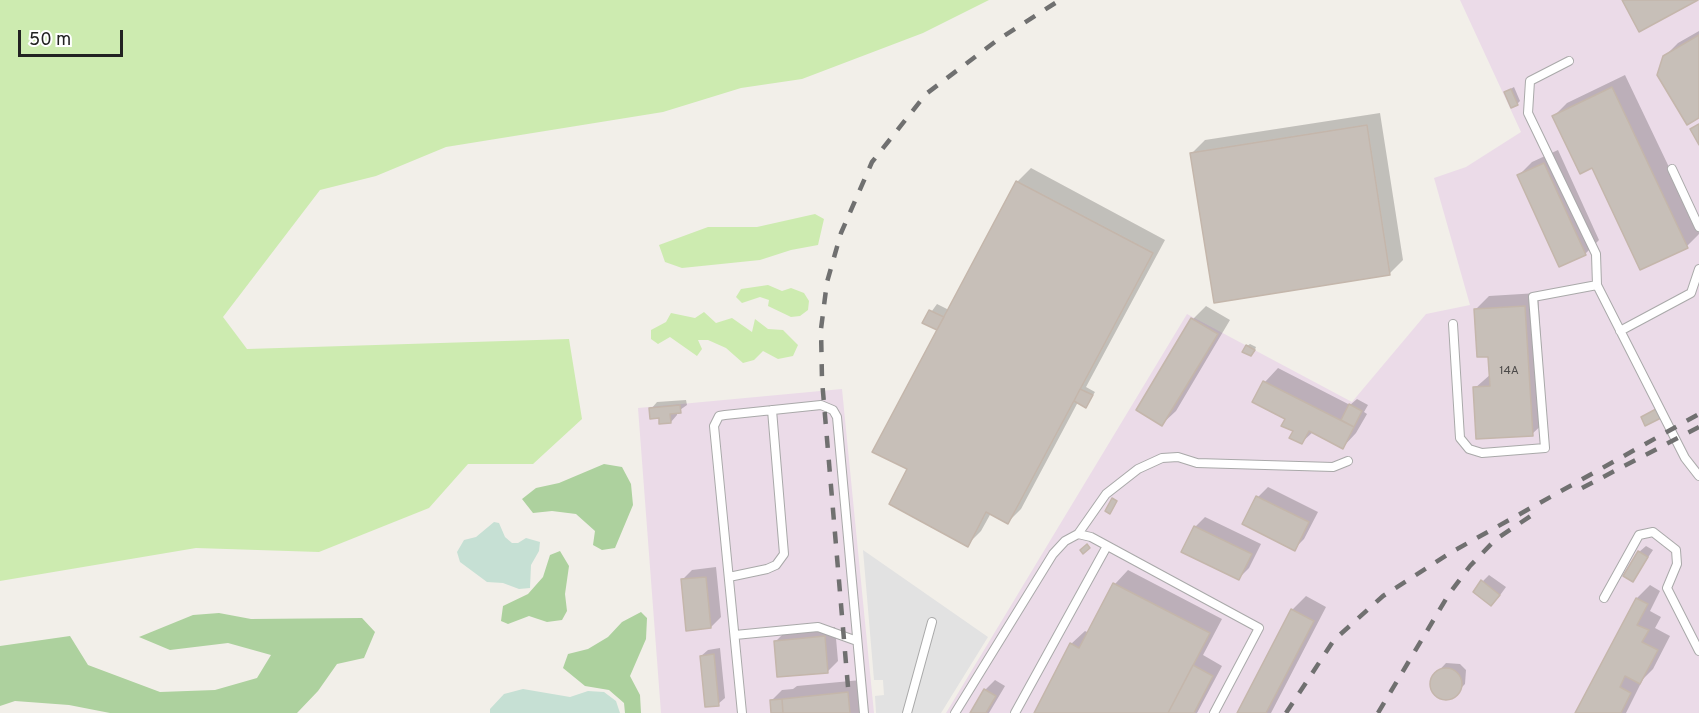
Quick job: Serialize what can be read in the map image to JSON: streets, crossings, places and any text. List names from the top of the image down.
{
  "house_numbers": ["14А"],
  "scale_bar": "50 m"
}
